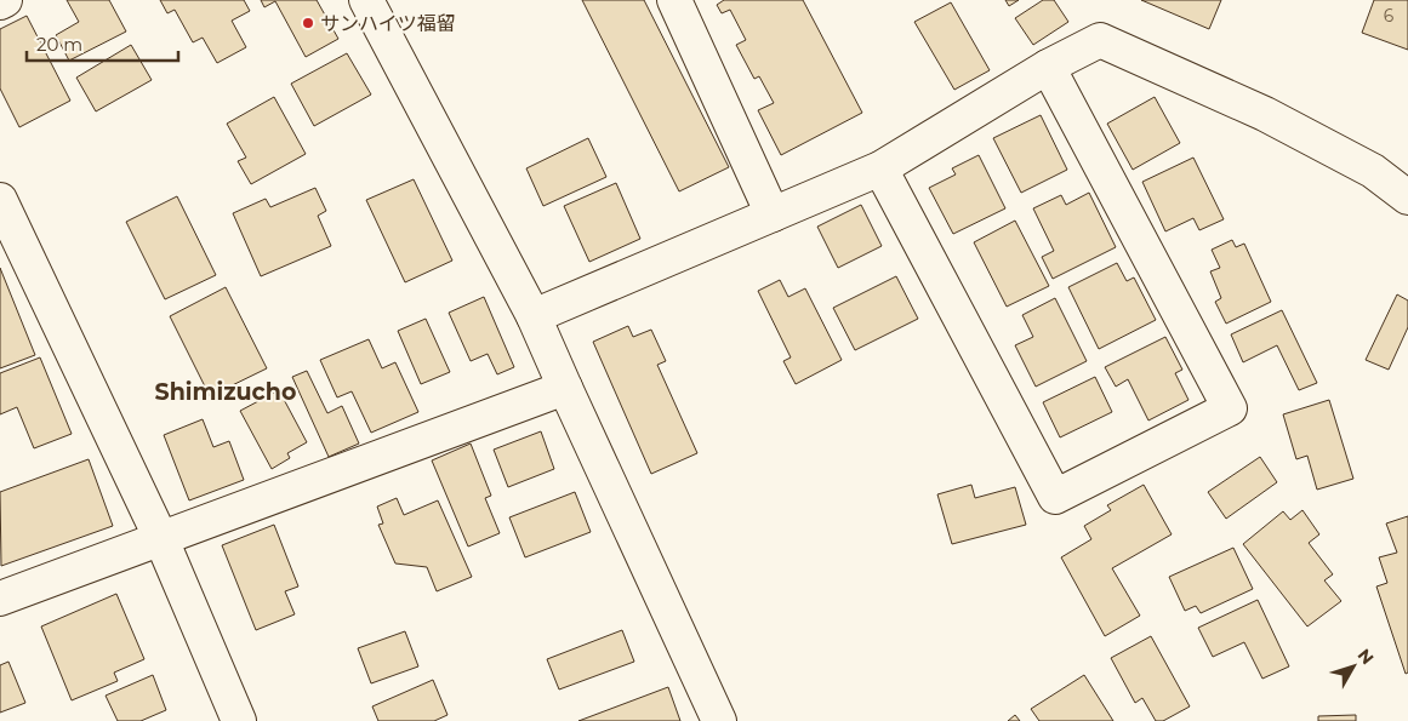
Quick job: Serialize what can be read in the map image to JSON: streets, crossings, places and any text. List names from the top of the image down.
{
  "districts": ["Shimizucho"],
  "places": ["サンハイツ福留"],
  "house_numbers": ["6"],
  "scale_bar": "20 m",
  "north": "top right"
}
